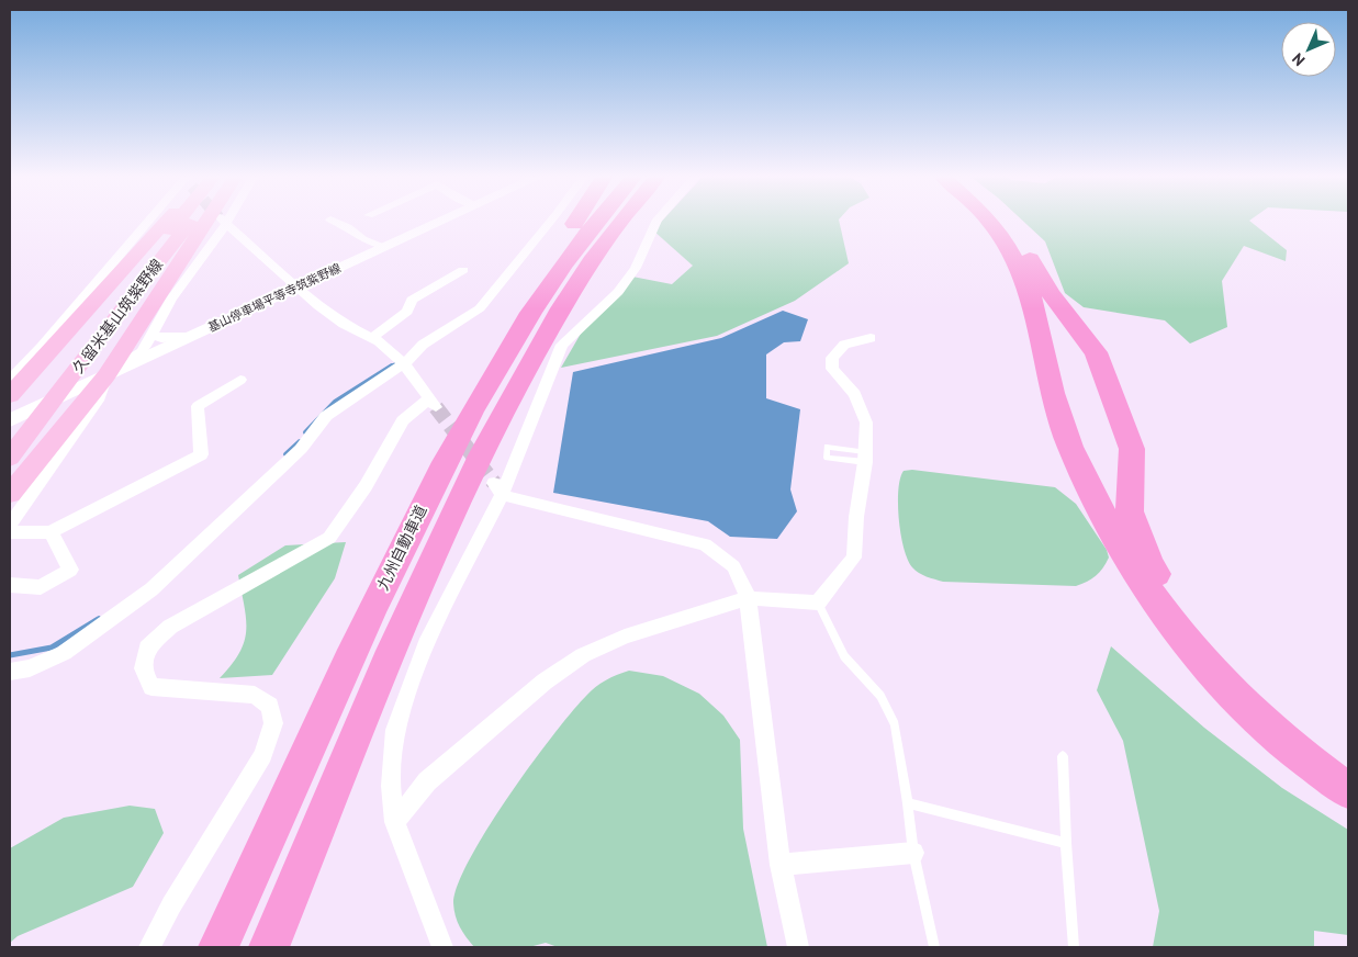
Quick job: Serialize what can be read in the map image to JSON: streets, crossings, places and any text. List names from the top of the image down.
{
  "streets": {
    "highway": ["九州自動車道"],
    "main road": ["基山停車場平等寺筑紫野線", "久留米基山筑紫野線"]
  },
  "north": "bottom left"
}
